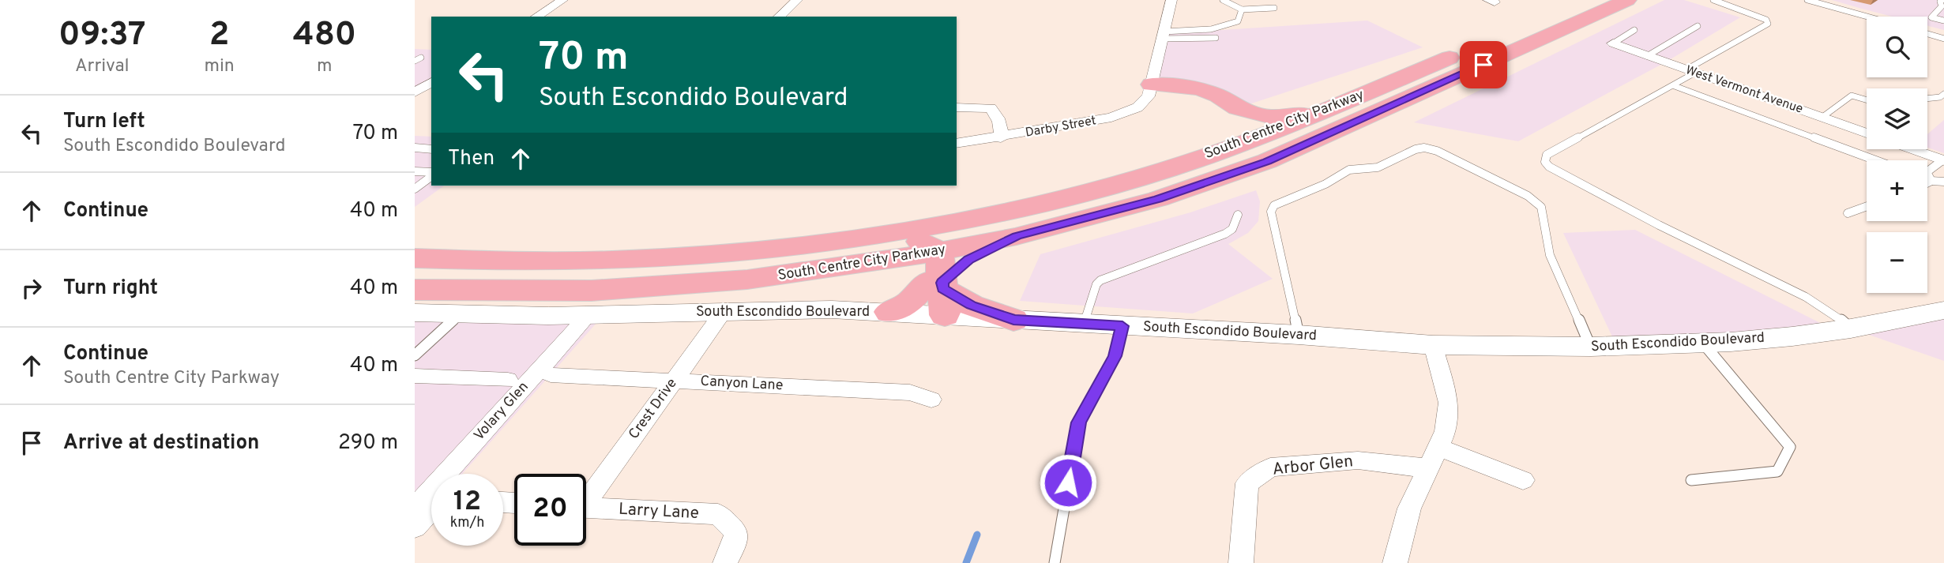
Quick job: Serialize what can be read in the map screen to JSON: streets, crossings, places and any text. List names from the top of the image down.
{
  "streets": {
    "highway": ["South Centre City Parkway"],
    "main road": ["South Escondido Boulevard"],
    "street": [
      "West Vermont Avenue",
      "Darby Street",
      "Canyon Lane",
      "Crest Drive",
      "Volary Glen",
      "Arbor Glen",
      "Larry Lane"
    ]
  },
  "crossings": [
    ["South Escondido Boulevard", "Crest Drive"],
    ["South Escondido Boulevard", "Volary Glen"],
    ["Canyon Lane", "Crest Drive"]
  ],
  "page": {
    "eta": [
      "09:37",
      "Arrival",
      "2",
      "min",
      "480",
      "m"
    ],
    "map_buttons": ["+", "−"],
    "turn": ["70 m", "South Escondido Boulevard"],
    "list": [
      {
        "name": "Turn left",
        "note": "South Escondido Boulevard",
        "value": "70 m"
      },
      {
        "name": "Continue",
        "value": "40 m"
      },
      {
        "name": "Turn right",
        "value": "40 m"
      },
      {
        "name": "Continue",
        "note": "South Centre City Parkway",
        "value": "40 m"
      },
      {
        "name": "Arrive at destination",
        "value": "290 m"
      }
    ],
    "then": "Then",
    "speed": "12 km/h",
    "limit": "20"
  }
}
